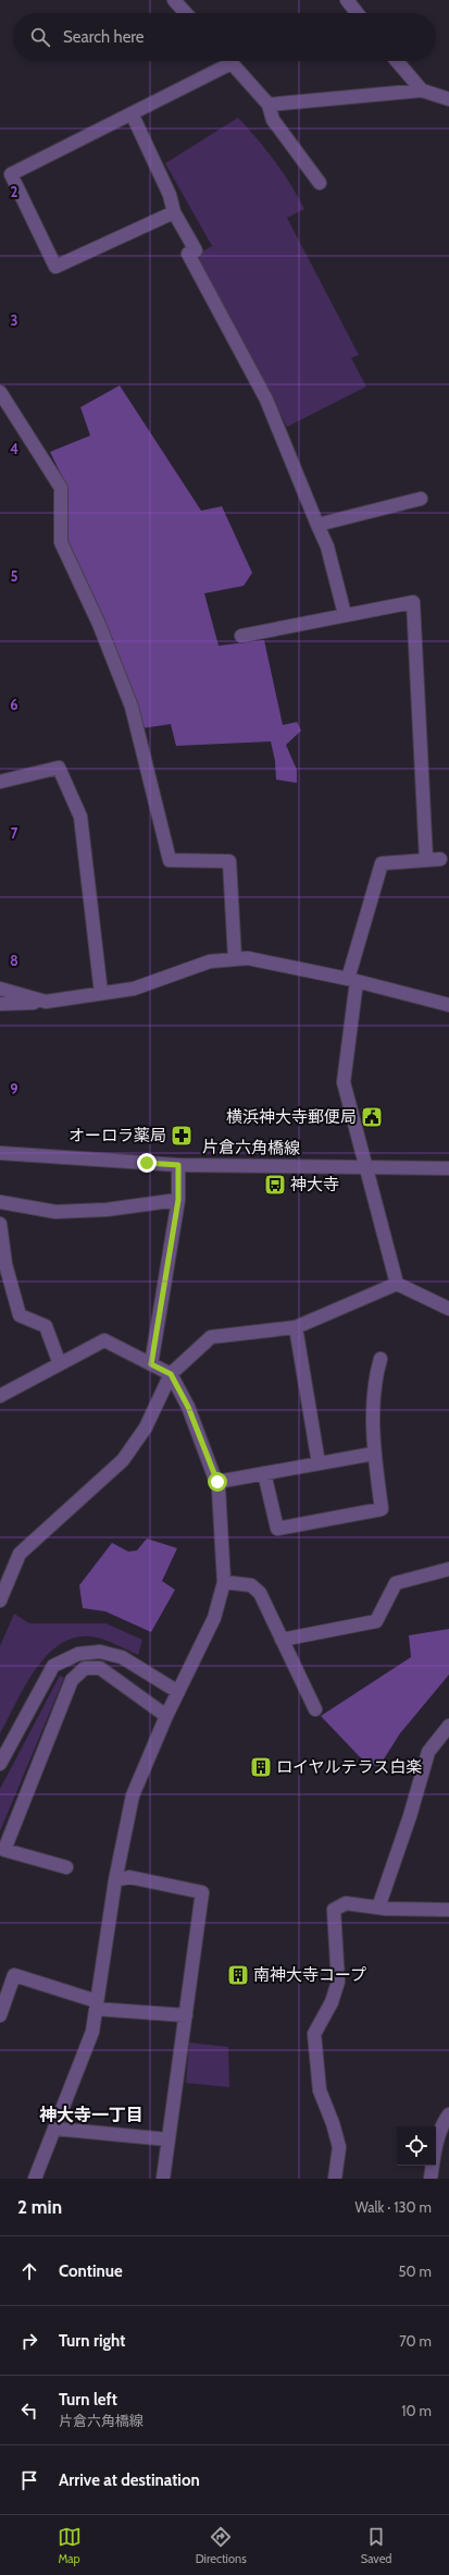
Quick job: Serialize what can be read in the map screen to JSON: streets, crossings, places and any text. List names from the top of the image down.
{
  "streets": {
    "street": ["片倉六角橋線"]
  },
  "districts": ["神大寺一丁目"],
  "places": {
    "public building": ["横浜神大寺郵便局"],
    "pharmacy": ["オーロラ薬局"],
    "bus stop": ["神大寺"],
    "building": ["ロイヤルテラス白楽", "南神大寺コープ"]
  },
  "page": {
    "search": "Search here",
    "heading": ["2 min", "Walk · 130 m"],
    "list": [
      ["Continue", "50 m"],
      ["Turn right", "70 m"],
      ["Turn left", "片倉六角橋線", "10 m"],
      "Arrive at destination"
    ],
    "nav": ["Map", "Directions", "Saved"]
  },
  "grid": {
    "rows": [
      "2",
      "3",
      "4",
      "5",
      "6",
      "7",
      "8",
      "9"
    ]
  }
}
